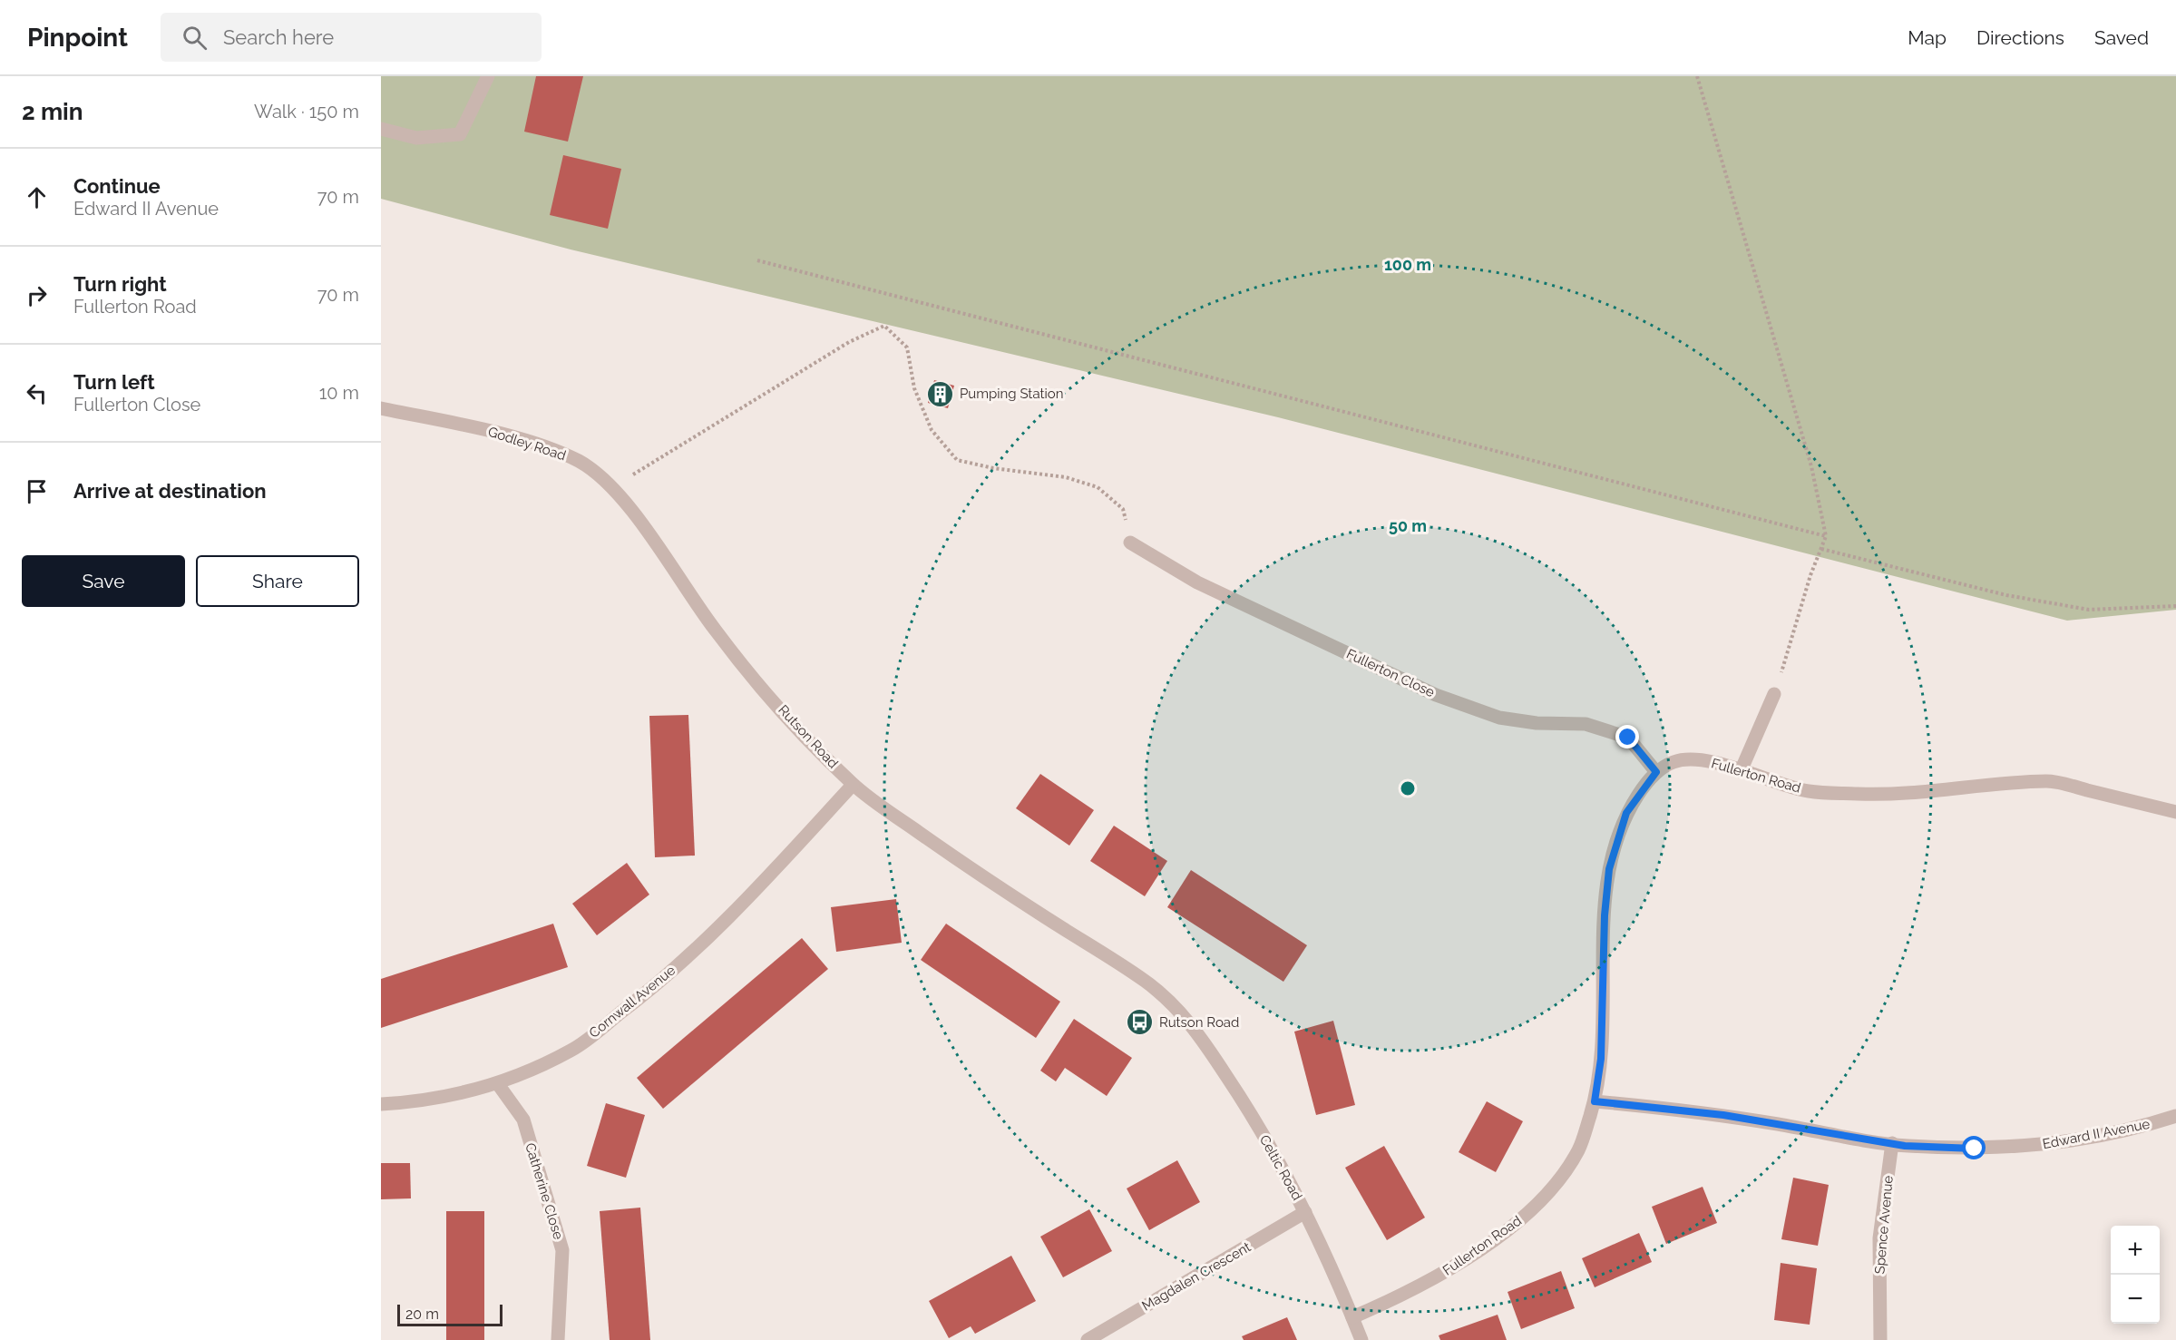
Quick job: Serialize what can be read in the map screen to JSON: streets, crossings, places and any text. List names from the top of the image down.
{
  "streets": {
    "street": [
      "Godley Road",
      "Fullerton Close",
      "Rutson Road",
      "Fullerton Road",
      "Cornwall Avenue",
      "Edward II Avenue",
      "Celtic Road",
      "Catherine Close",
      "Spence Avenue",
      "Magdalen Crescent"
    ]
  },
  "crossings": [
    ["Godley Road", "Rutson Road"],
    ["Fullerton Close", "Fullerton Road"],
    ["Rutson Road", "Cornwall Avenue"],
    ["Rutson Road", "Celtic Road"],
    ["Fullerton Road", "Edward II Avenue"],
    ["Fullerton Road", "Celtic Road"],
    ["Cornwall Avenue", "Catherine Close"],
    ["Edward II Avenue", "Spence Avenue"],
    ["Celtic Road", "Magdalen Crescent"]
  ],
  "places": {
    "building": ["Pumping Station"],
    "bus stop": ["Rutson Road"]
  },
  "scale_bar": "20 m",
  "page": {
    "header": "Pinpoint",
    "search": "Search here",
    "nav": ["Map", "Directions", "Saved"],
    "heading": ["2 min", "Walk · 150 m"],
    "list": [
      ["Continue", "Edward II Avenue", "70 m"],
      ["Turn right", "Fullerton Road", "70 m"],
      ["Turn left", "Fullerton Close", "10 m"],
      "Arrive at destination"
    ],
    "buttons": ["Save", "Share"],
    "map_buttons": ["+", "−"],
    "scale": "20 m"
  },
  "rings": ["100 m", "50 m"]
}
